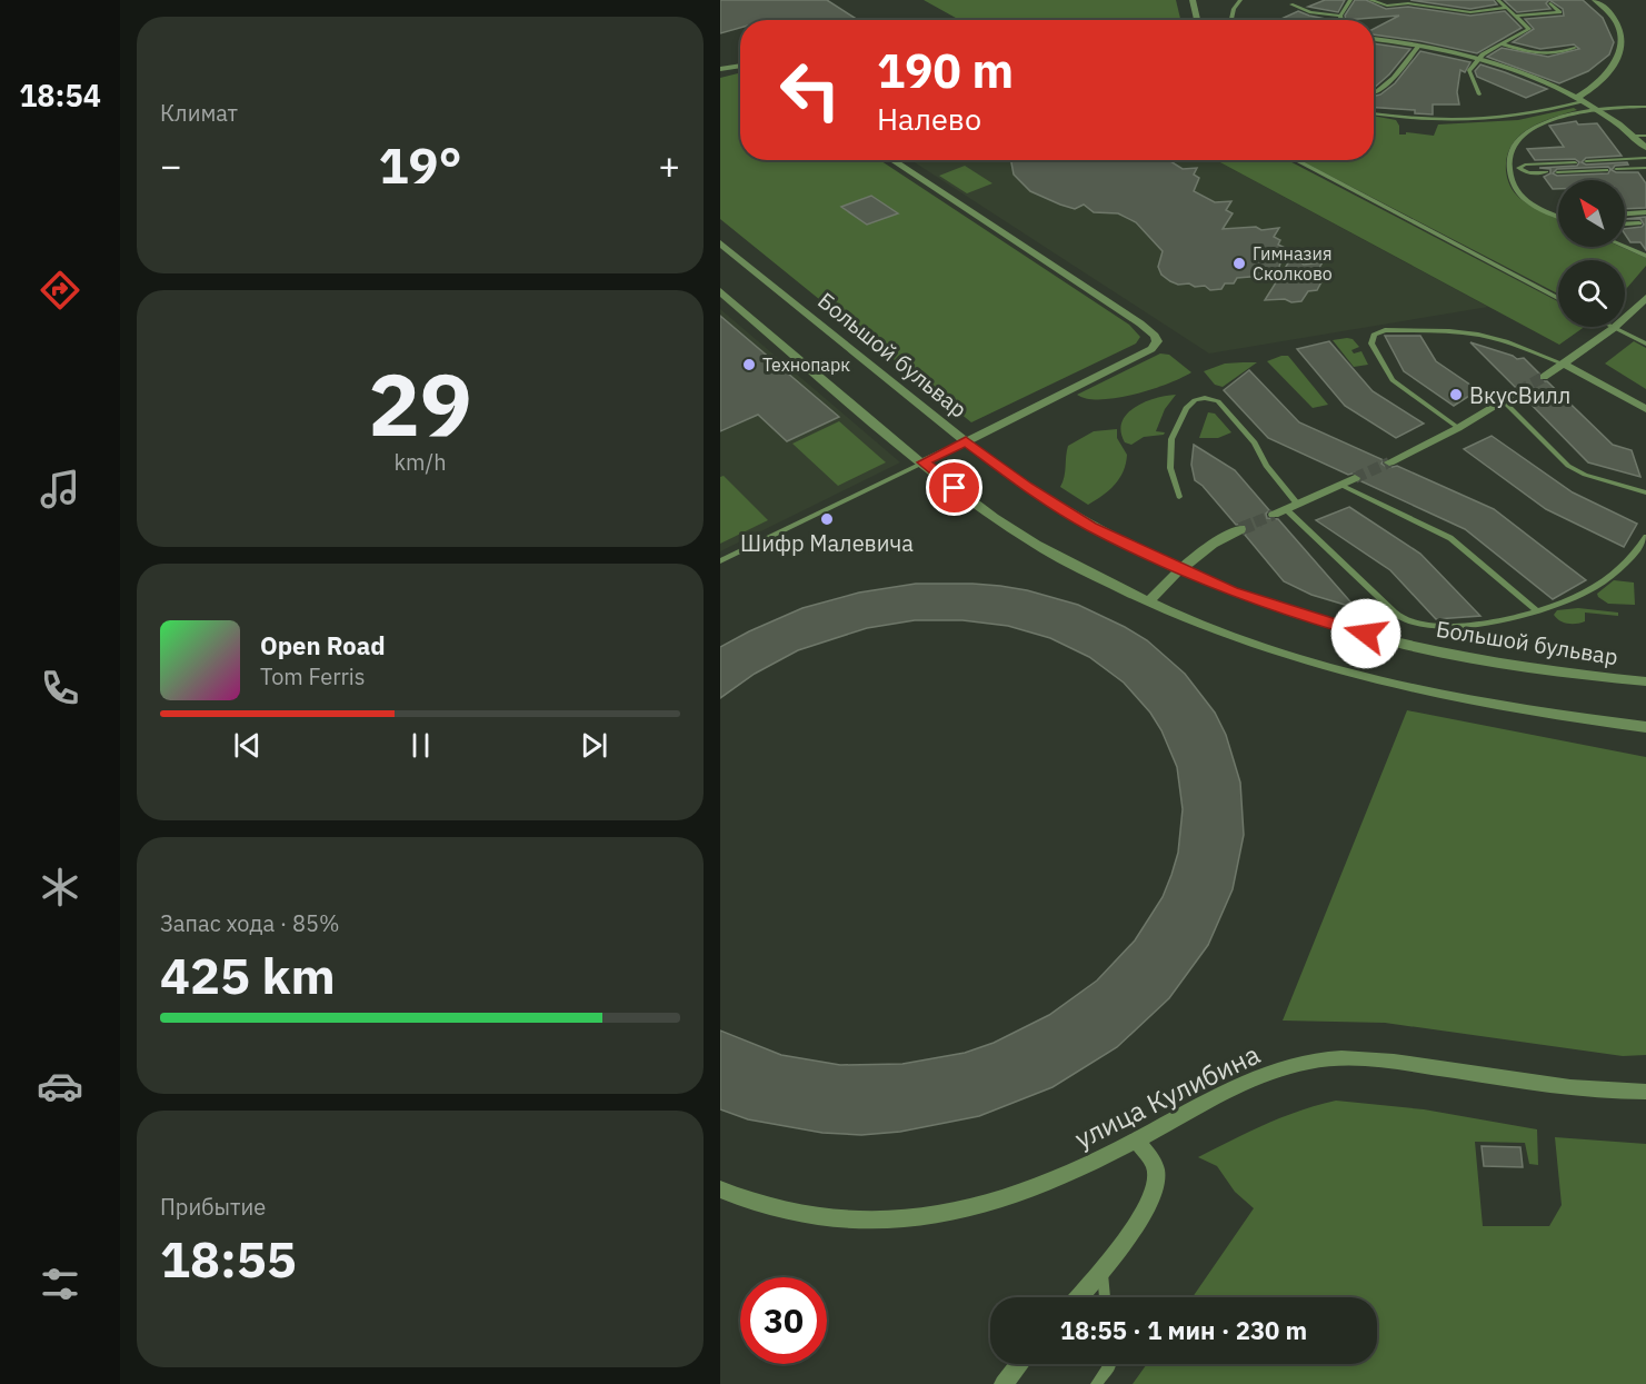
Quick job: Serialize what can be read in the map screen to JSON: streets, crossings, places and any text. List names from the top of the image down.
{
  "streets": {
    "street": ["Большой бульвар", "улица Кулибина"]
  },
  "places": [
    "Гимназия Сколково",
    "Технопарк",
    "ВкусВилл",
    "Шифр Малевича"
  ],
  "north": "top left",
  "page": {
    "tabs": "18:54",
    "tile": [
      "Климат",
      ["29", "km/h"],
      ["Запас хода · 85%", "425 km"],
      ["Прибытие", "18:55"]
    ],
    "turn": ["190 m", "Налево"],
    "heat": ["−", "19°", "+"],
    "song": ["Open Road", "Tom Ferris"],
    "limit": "30",
    "trip": "18:55 · 1 мин · 230 m"
  }
}
